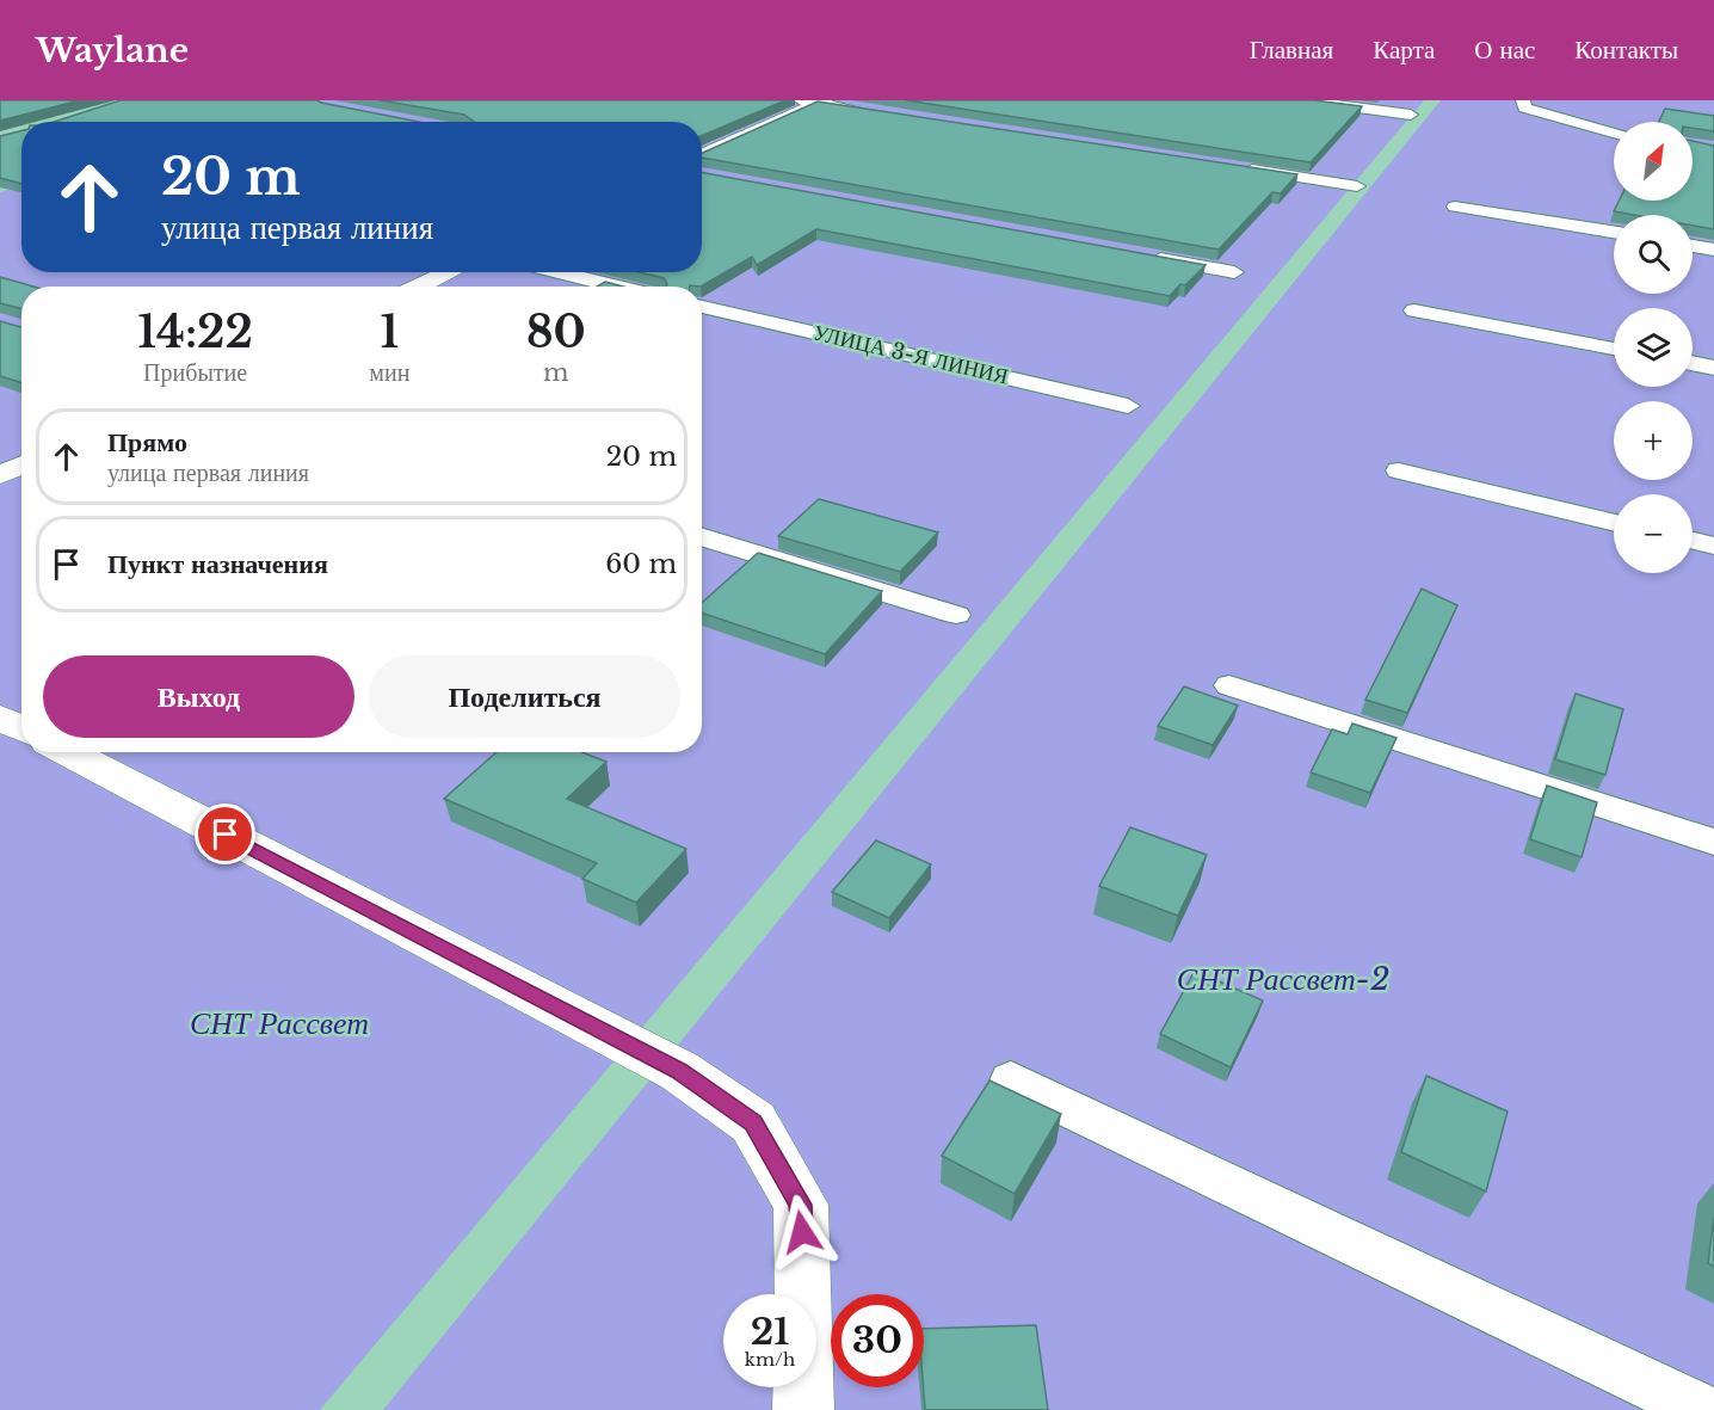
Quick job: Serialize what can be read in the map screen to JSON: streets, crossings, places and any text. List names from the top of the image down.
{
  "streets": {
    "lane": ["УЛИЦА 3-Я ЛИНИЯ"]
  },
  "parks": ["СНТ Рассвет-2", "СНТ Рассвет"],
  "north": "top right",
  "page": {
    "header": "Waylane",
    "nav": [
      "Главная",
      "Карта",
      "О нас",
      "Контакты"
    ],
    "map_buttons": ["+", "−"],
    "turn": ["20 m", "улица первая линия"],
    "eta": [
      "14:22",
      "Прибытие",
      "1",
      "мин",
      "80",
      "m"
    ],
    "list": [
      {
        "name": "Прямо",
        "note": "улица первая линия",
        "value": "20 m"
      },
      {
        "name": "Пункт назначения",
        "value": "60 m"
      }
    ],
    "buttons": ["Выход", "Поделиться"],
    "speed": "21 km/h",
    "limit": "30"
  }
}
